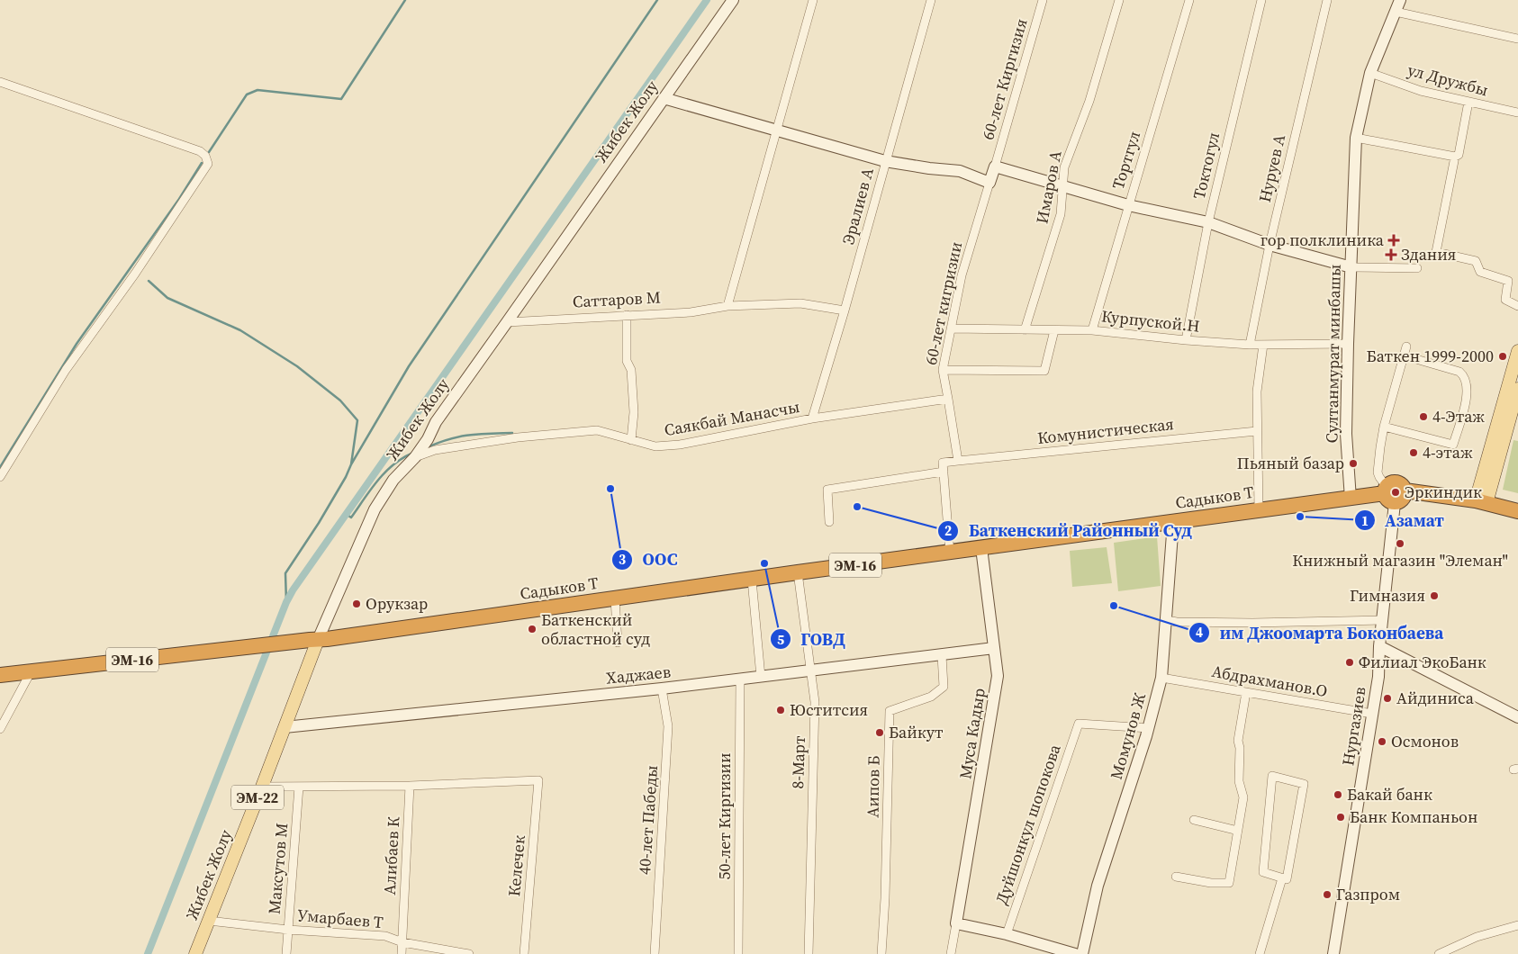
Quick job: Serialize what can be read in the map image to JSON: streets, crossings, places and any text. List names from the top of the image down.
{
  "streets": {
    "highway": ["Садыков Т", "ЭМ-16"],
    "main road": ["Жибек Жолу", "ЭМ-22"],
    "street": [
      "60-лет Киргизия",
      "ул Дружбы",
      "Тортгул",
      "Токтогул",
      "Нуруев А",
      "Имаров А",
      "Эралиев А",
      "Саттаров М",
      "60-лет кигризии",
      "Курпуской.Н",
      "Султанмурат минбашы",
      "Саякбай Манасчы",
      "Комунистическая",
      "Хаджаев",
      "Абдрахманов.О",
      "Нургазиев",
      "Муса Кадыр",
      "Момунов Ж",
      "8-Март",
      "Аипов Б",
      "50-лет Киргизии",
      "40-лет Пабеды",
      "Дуйшонкул шопокова",
      "Алибаев К",
      "Келечек",
      "Максутов М",
      "Умарбаев Т"
    ]
  },
  "crossings": [
    ["ул Дружбы", "Султанмурат минбашы"],
    ["Жибек Жолу", "Саттаров М"],
    ["Жибек Жолу", "Саякбай Манасчы"],
    ["Жибек Жолу", "Садыков Т"],
    ["Жибек Жолу", "ЭМ-16"],
    ["Жибек Жолу", "Хаджаев"],
    ["Жибек Жолу", "Умарбаев Т"],
    ["Тортгул", "Курпуской.Н"],
    ["Токтогул", "Курпуской.Н"],
    ["Нуруев А", "Курпуской.Н"],
    ["Имаров А", "Курпуской.Н"],
    ["Эралиев А", "Саттаров М"],
    ["Эралиев А", "Саякбай Манасчы"],
    ["60-лет кигризии", "Курпуской.Н"],
    ["60-лет кигризии", "Саякбай Манасчы"],
    ["60-лет кигризии", "Комунистическая"],
    ["Курпуской.Н", "Султанмурат минбашы"],
    ["Султанмурат минбашы", "Садыков Т"],
    ["Садыков Т", "ЭМ-16"],
    ["Садыков Т", "Нургазиев"],
    ["Садыков Т", "Муса Кадыр"],
    ["Садыков Т", "Момунов Ж"],
    ["Садыков Т", "8-Март"],
    ["Хаджаев", "Муса Кадыр"],
    ["Хаджаев", "8-Март"],
    ["Хаджаев", "Аипов Б"],
    ["Хаджаев", "50-лет Киргизии"],
    ["Хаджаев", "40-лет Пабеды"],
    ["Абдрахманов.О", "Нургазиев"],
    ["Абдрахманов.О", "Момунов Ж"],
    ["Момунов Ж", "Дуйшонкул шопокова"],
    ["Алибаев К", "Келечек"],
    ["Алибаев К", "Умарбаев Т"],
    ["Максутов М", "Умарбаев Т"]
  ],
  "places": {
    "health": ["гор полклиника", "Здания"],
    "other": [
      "Баткен 1999-2000",
      "4-Этаж",
      "4-этаж",
      "Пьяный базар",
      "ООС",
      "Эркиндик",
      "Баткенский Районный Суд",
      "Азамат",
      "Книжный магазин \"Элеман\"",
      "ГОВД",
      "Гимназия",
      "Орукзар",
      "им Джоомарта Боконбаева",
      "Баткенский областной суд",
      "Филиал ЭкоБанк",
      "Айдиниса",
      "Юститсия",
      "Байкут",
      "Осмонов",
      "Бакай банк",
      "Банк Компаньон",
      "Газпром"
    ]
  }
}
